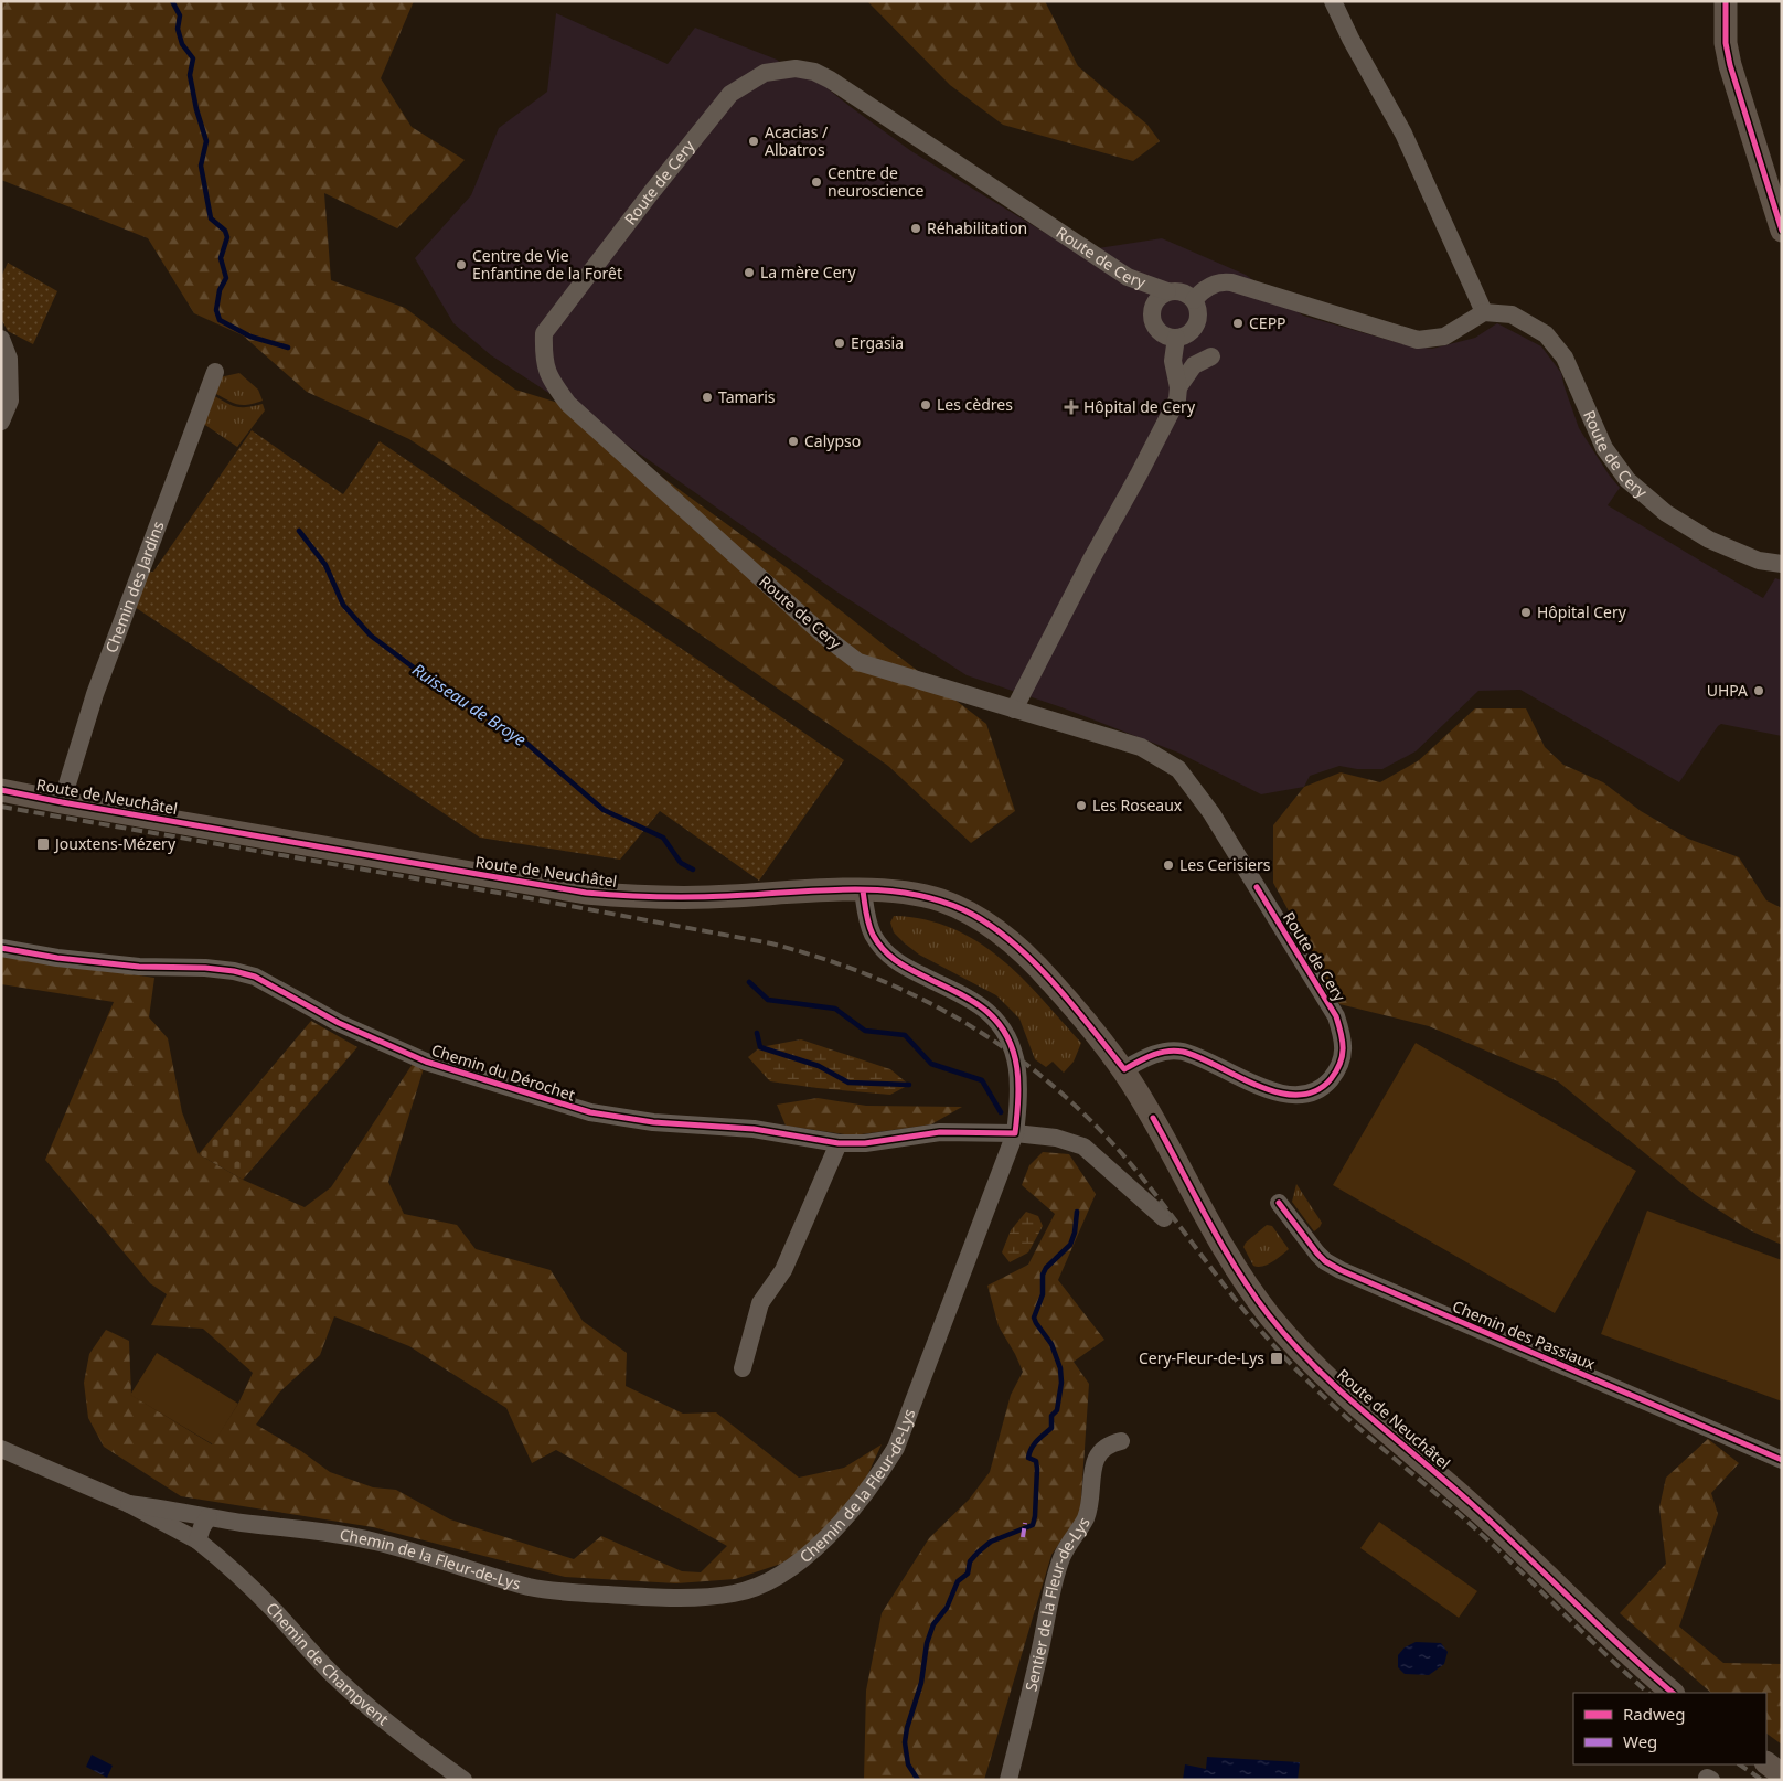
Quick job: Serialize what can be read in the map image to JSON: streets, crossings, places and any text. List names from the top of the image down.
{
  "streets": {
    "main road": ["Route de Neuchâtel"],
    "street": [
      "Route de Cery",
      "Chemin des Jardins",
      "Chemin du Dérochet",
      "Chemin des Passiaux",
      "Chemin de la Fleur-de-Lys",
      "Sentier de la Fleur-de-Lys",
      "Chemin de Champvent"
    ]
  },
  "crossings": [
    ["Route de Cery", "Route de Neuchâtel"],
    ["Chemin des Jardins", "Route de Neuchâtel"],
    ["Route de Neuchâtel", "Chemin de la Fleur-de-Lys"],
    ["Chemin du Dérochet", "Chemin de la Fleur-de-Lys"],
    ["Chemin de la Fleur-de-Lys", "Chemin de Champvent"]
  ],
  "water": ["Ruisseau de Broye"],
  "places": {
    "other": [
      "Acacias / Albatros",
      "Centre de neuroscience",
      "Réhabilitation",
      "Centre de Vie Enfantine de la Forêt",
      "La mère Cery",
      "CEPP",
      "Ergasia",
      "Tamaris",
      "Les cèdres",
      "Calypso",
      "Hôpital Cery",
      "UHPA",
      "Les Roseaux",
      "Les Cerisiers"
    ],
    "health": ["Hôpital de Cery"],
    "transit": ["Jouxtens-Mézery", "Cery-Fleur-de-Lys"]
  },
  "legend": ["Radweg", "Weg"]
}
